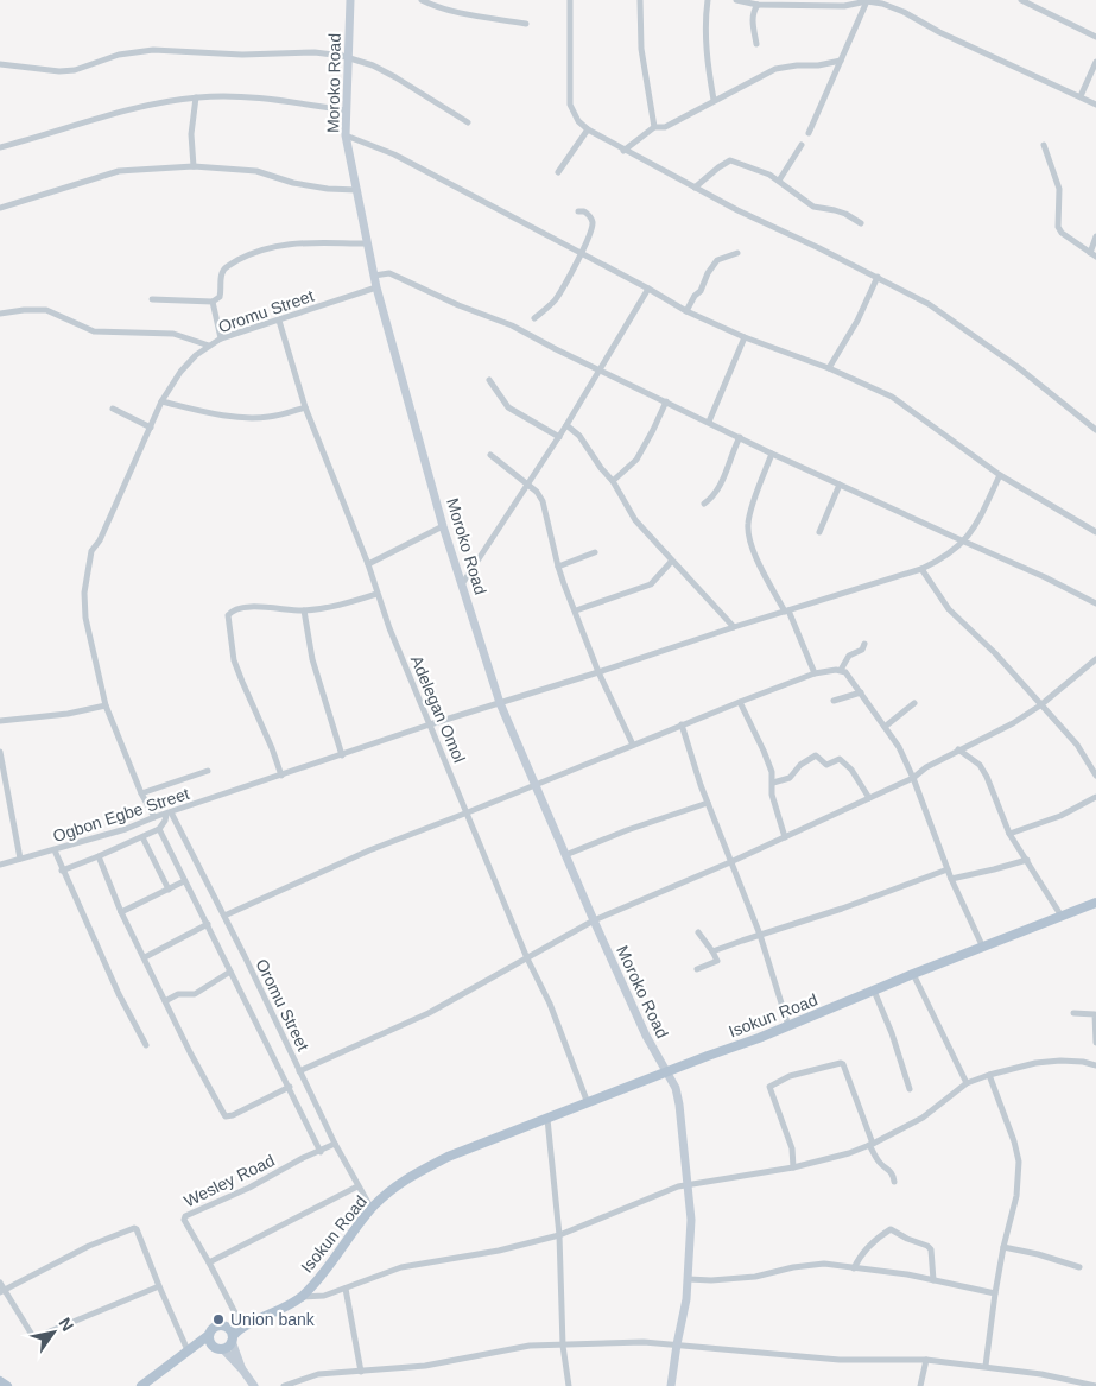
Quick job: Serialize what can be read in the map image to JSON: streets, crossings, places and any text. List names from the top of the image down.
{
  "streets": {
    "main road": ["Isokun Road"],
    "street": [
      "Moroko Road",
      "Oromu Street",
      "Adelegan Omol",
      "Ogbon Egbe Street",
      "Wesley Road"
    ]
  },
  "crossings": [
    ["Moroko Road", "Oromu Street"],
    ["Moroko Road", "Isokun Road"],
    ["Oromu Street", "Adelegan Omol"],
    ["Oromu Street", "Ogbon Egbe Street"],
    ["Oromu Street", "Isokun Road"],
    ["Oromu Street", "Wesley Road"],
    ["Adelegan Omol", "Isokun Road"],
    ["Isokun Road", "Wesley Road"]
  ],
  "places": ["Union bank"],
  "north": "top right"
}
